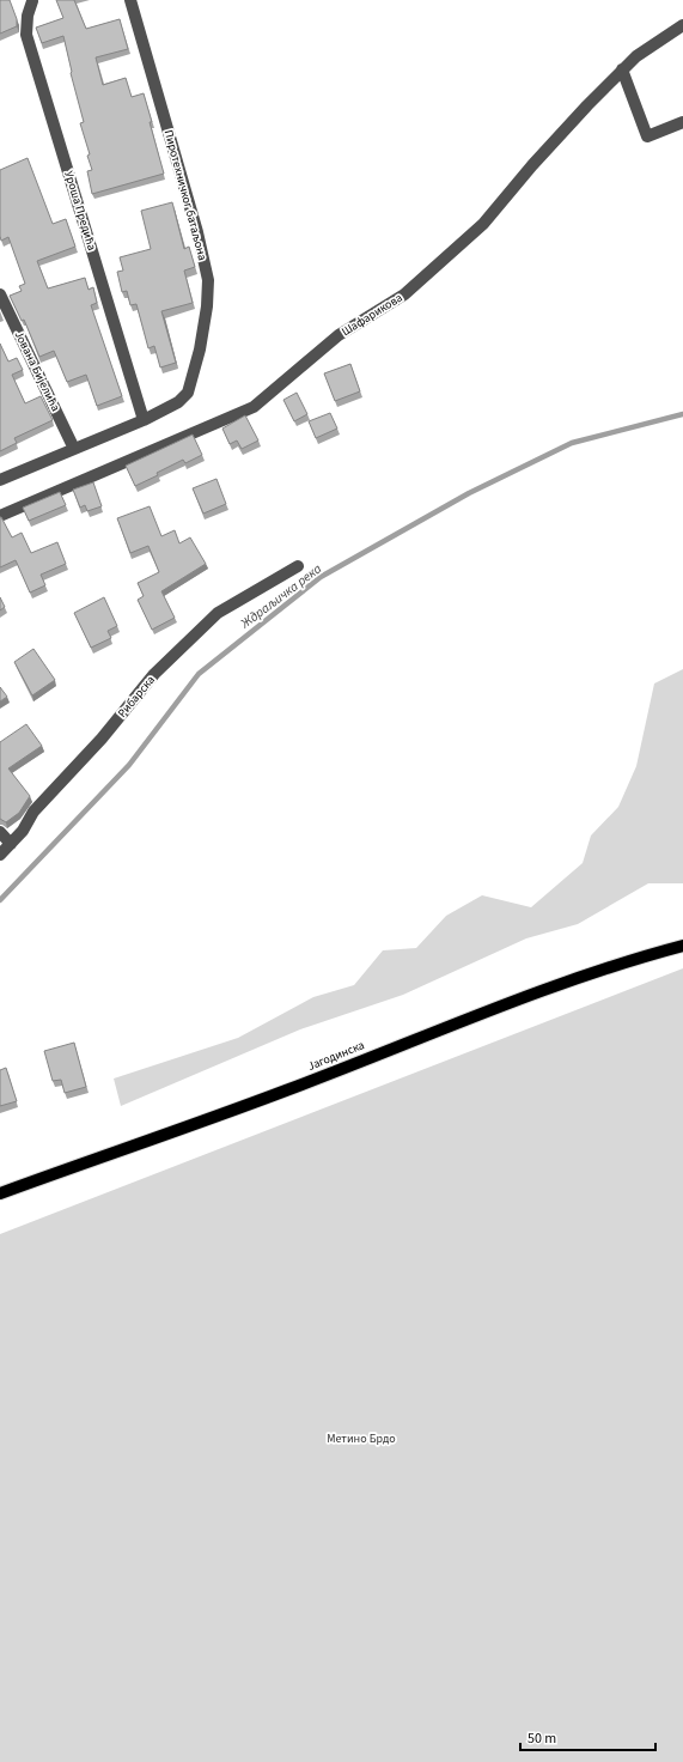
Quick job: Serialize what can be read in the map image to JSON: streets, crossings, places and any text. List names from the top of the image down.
{
  "streets": {
    "main road": ["Јагодинска"],
    "street": [
      "Пиротехничког батаљона",
      "Уроша Предића",
      "Шафарикова",
      "Јована Бијелића",
      "Рибарска"
    ]
  },
  "crossings": [
    ["Пиротехничког батаљона", "Уроша Предића"]
  ],
  "water": ["Ждраљичка река"],
  "parks": ["Метино Брдо"],
  "scale_bar": "50 m"
}
